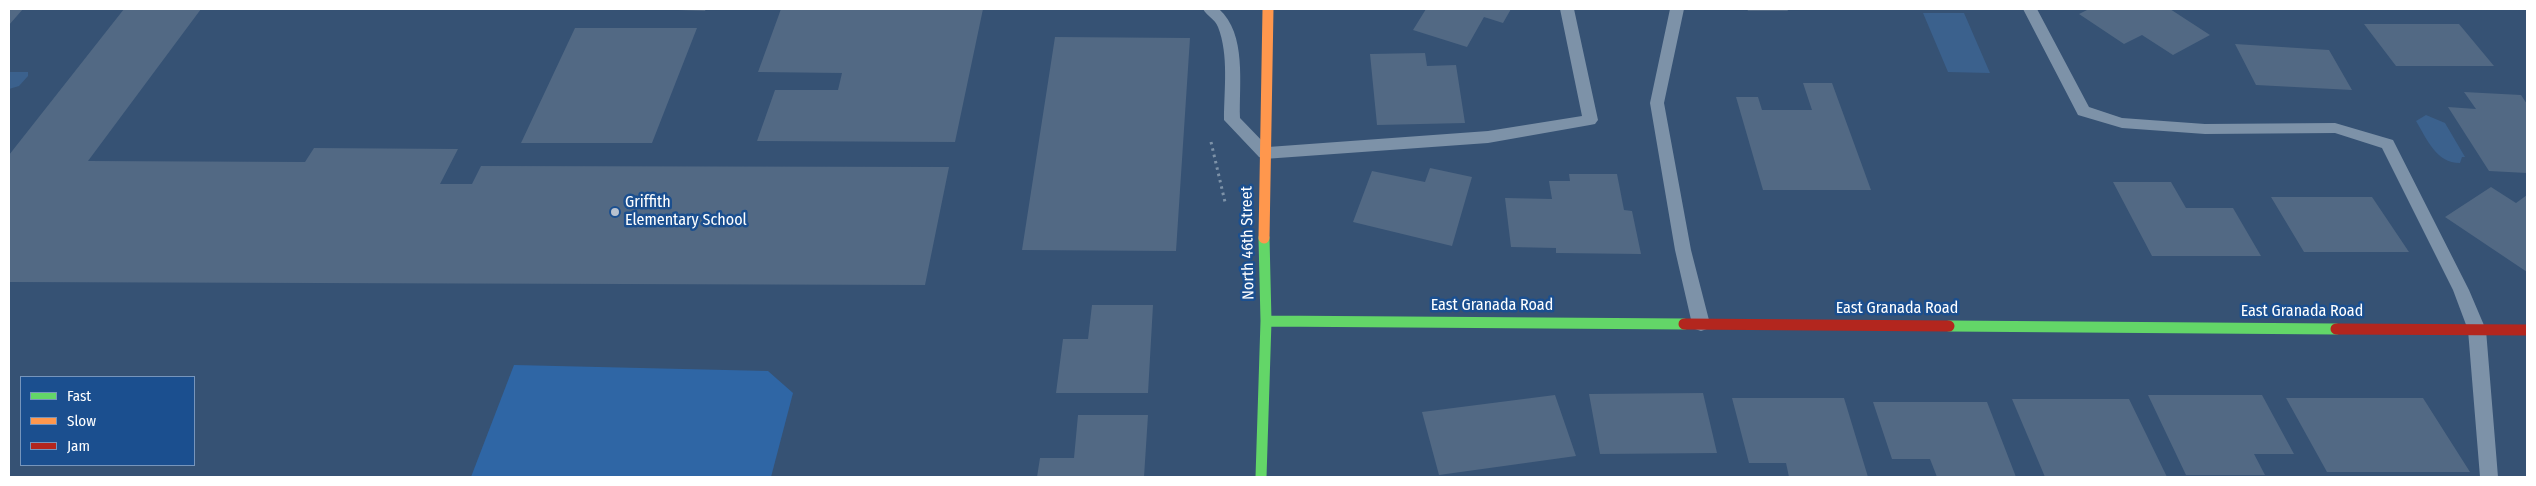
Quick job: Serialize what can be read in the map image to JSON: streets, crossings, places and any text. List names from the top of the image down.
{
  "streets": {
    "street": ["North 46th Street", "East Granada Road"]
  },
  "crossings": [
    ["North 46th Street", "East Granada Road"]
  ],
  "places": ["Griffith Elementary School"],
  "legend": ["Fast", "Slow", "Jam"]
}
